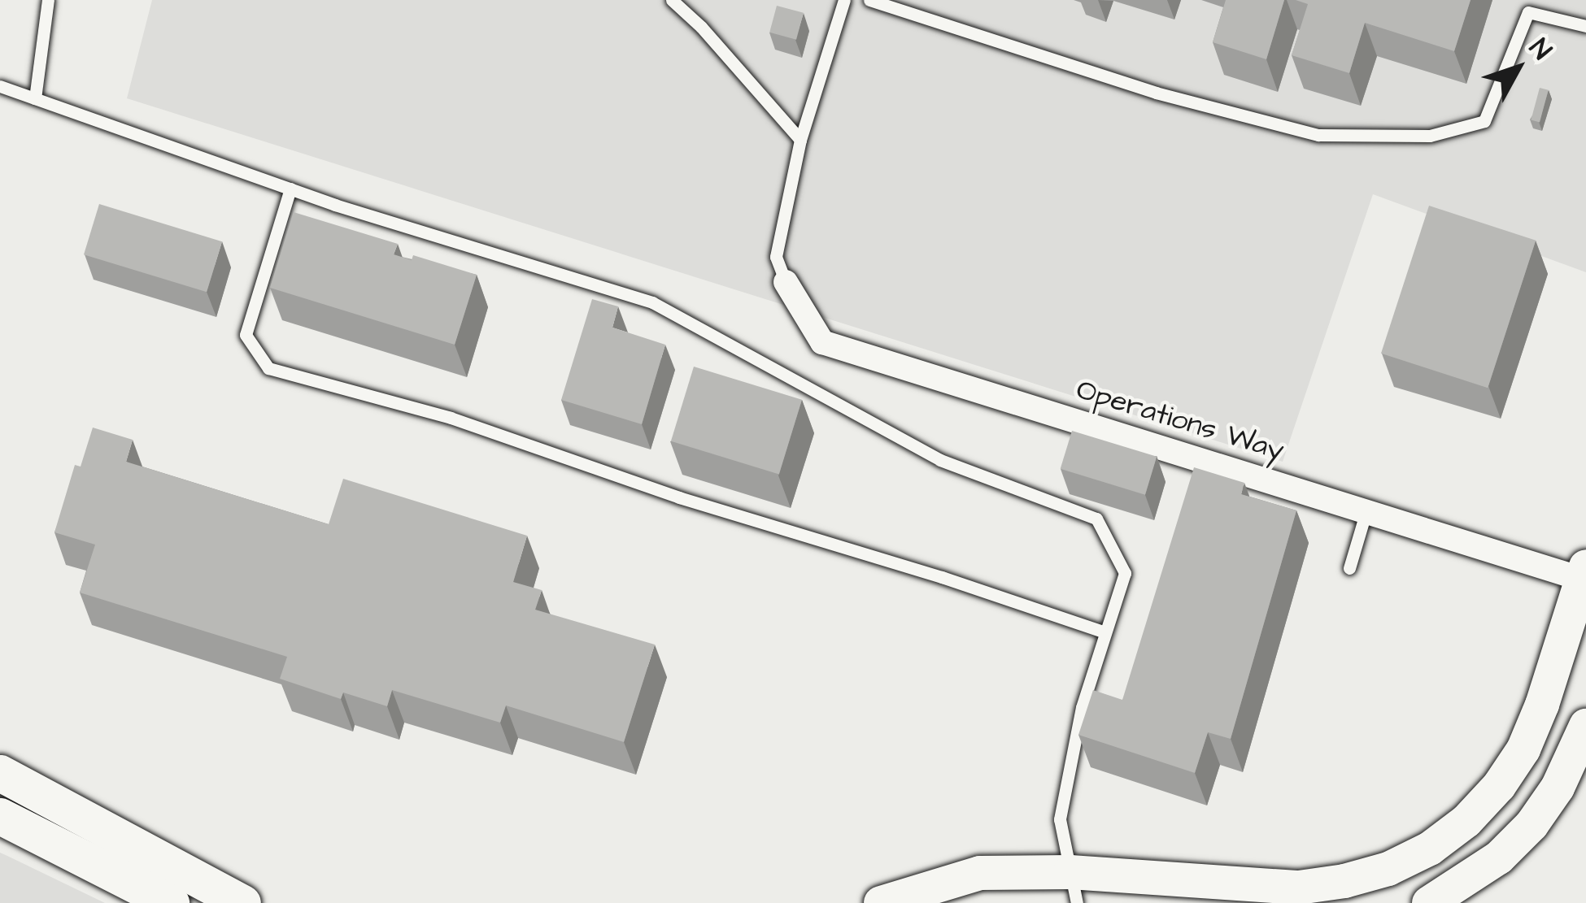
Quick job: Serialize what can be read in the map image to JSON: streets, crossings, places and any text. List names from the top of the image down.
{
  "streets": {
    "street": ["Operations Way"]
  },
  "north": "top right"
}
